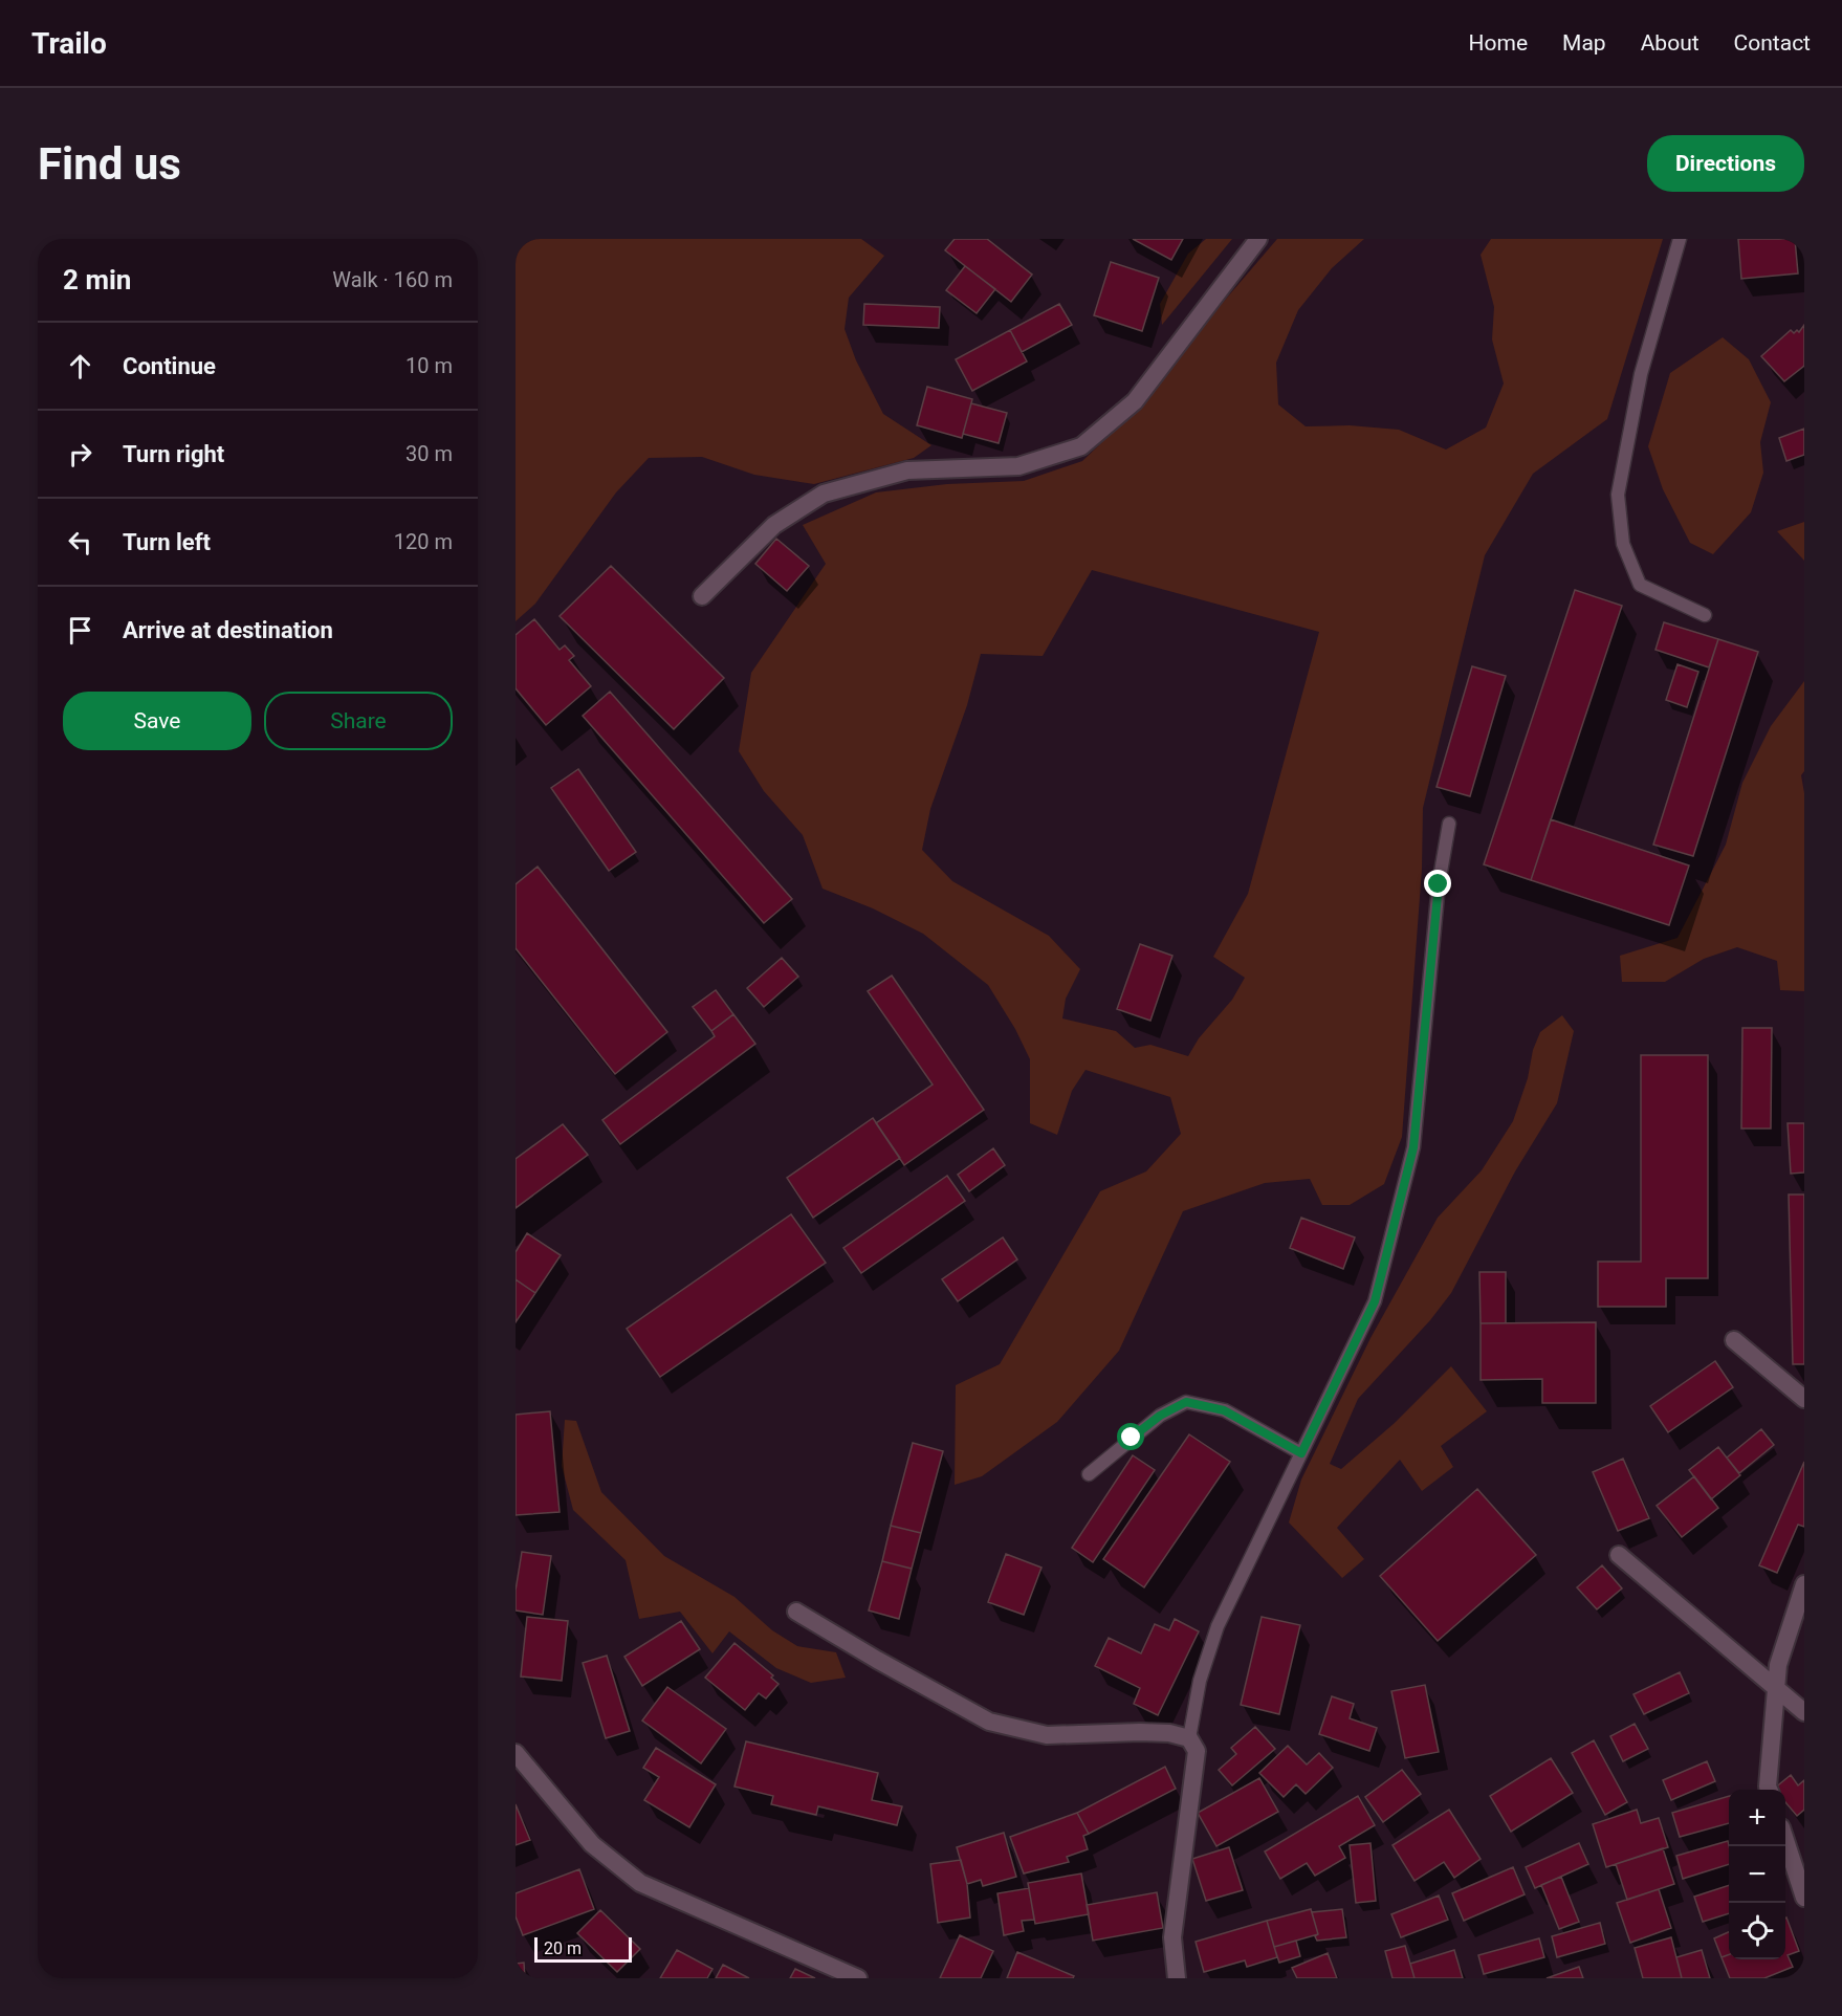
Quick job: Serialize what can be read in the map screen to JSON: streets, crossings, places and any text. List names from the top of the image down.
{
  "scale_bar": "20 m",
  "page": {
    "header": "Trailo",
    "nav": [
      "Home",
      "Map",
      "About",
      "Contact"
    ],
    "buttons": [
      "Directions",
      ["Save", "Share"]
    ],
    "title": "Find us",
    "heading": ["2 min", "Walk · 160 m"],
    "list": [
      ["Continue", "10 m"],
      ["Turn right", "30 m"],
      ["Turn left", "120 m"],
      "Arrive at destination"
    ],
    "map_buttons": ["+", "−"],
    "scale": "20 m"
  }
}
